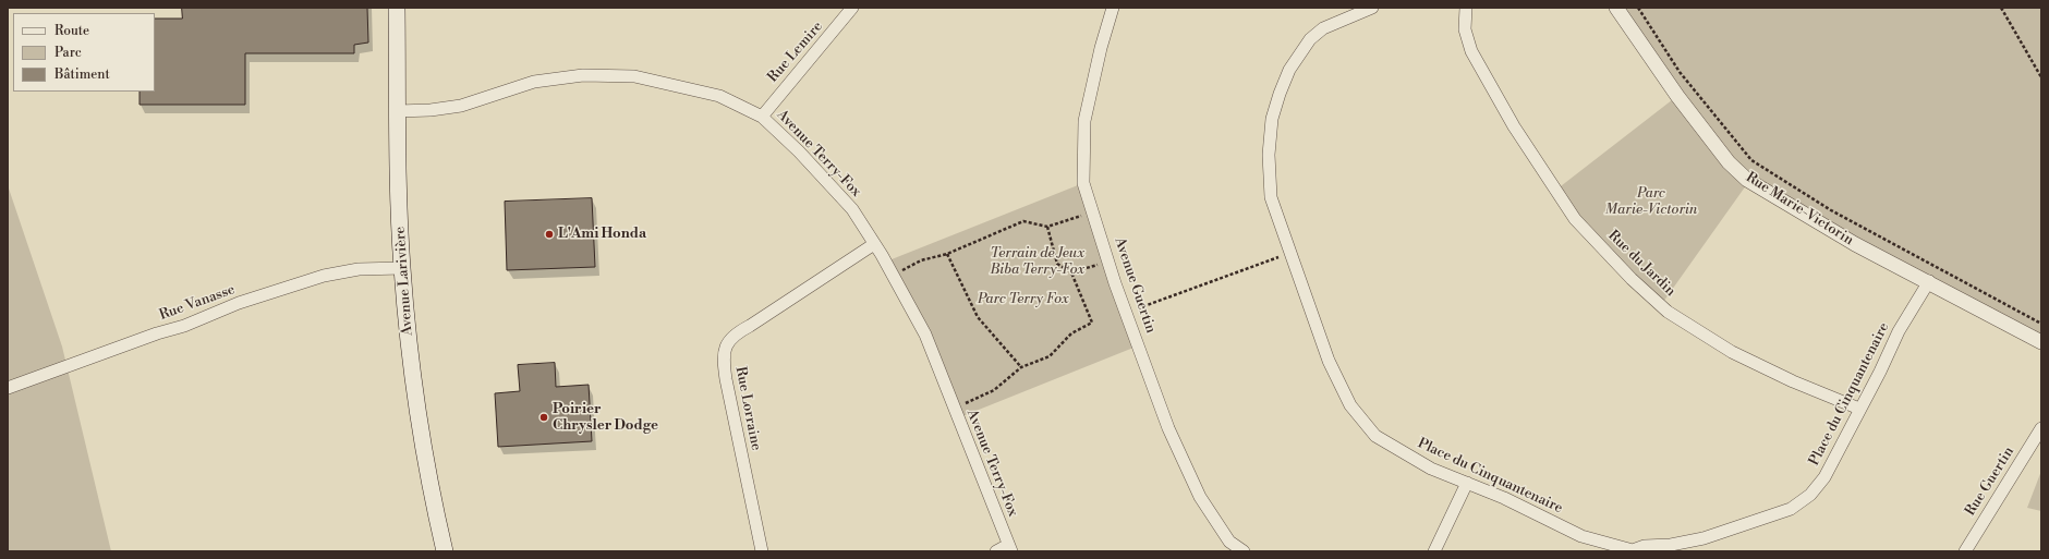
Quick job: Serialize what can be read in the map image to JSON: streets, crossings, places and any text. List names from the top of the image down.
{
  "streets": {
    "main road": ["Avenue Larivière"],
    "street": [
      "Rue Lemire",
      "Avenue Terry-Fox",
      "Rue Marie-Victorin",
      "Rue du Jardin",
      "Avenue Guertin",
      "Rue Vanasse",
      "Place du Cinquantenaire",
      "Rue Lorraine",
      "Rue Guertin"
    ]
  },
  "crossings": [
    ["Rue Lemire", "Avenue Terry-Fox"],
    ["Avenue Terry-Fox", "Avenue Larivière"],
    ["Avenue Terry-Fox", "Rue Lorraine"],
    ["Rue Marie-Victorin", "Place du Cinquantenaire"],
    ["Rue du Jardin", "Place du Cinquantenaire"],
    ["Avenue Larivière", "Rue Vanasse"]
  ],
  "parks": ["Parc Marie-Victorin", "Terrain de Jeux Biba Terry-Fox", "Parc Terry Fox"],
  "places": ["L'Ami Honda", "Poirier Chrysler Dodge"],
  "legend": ["Route", "Parc", "Bâtiment"]
}
